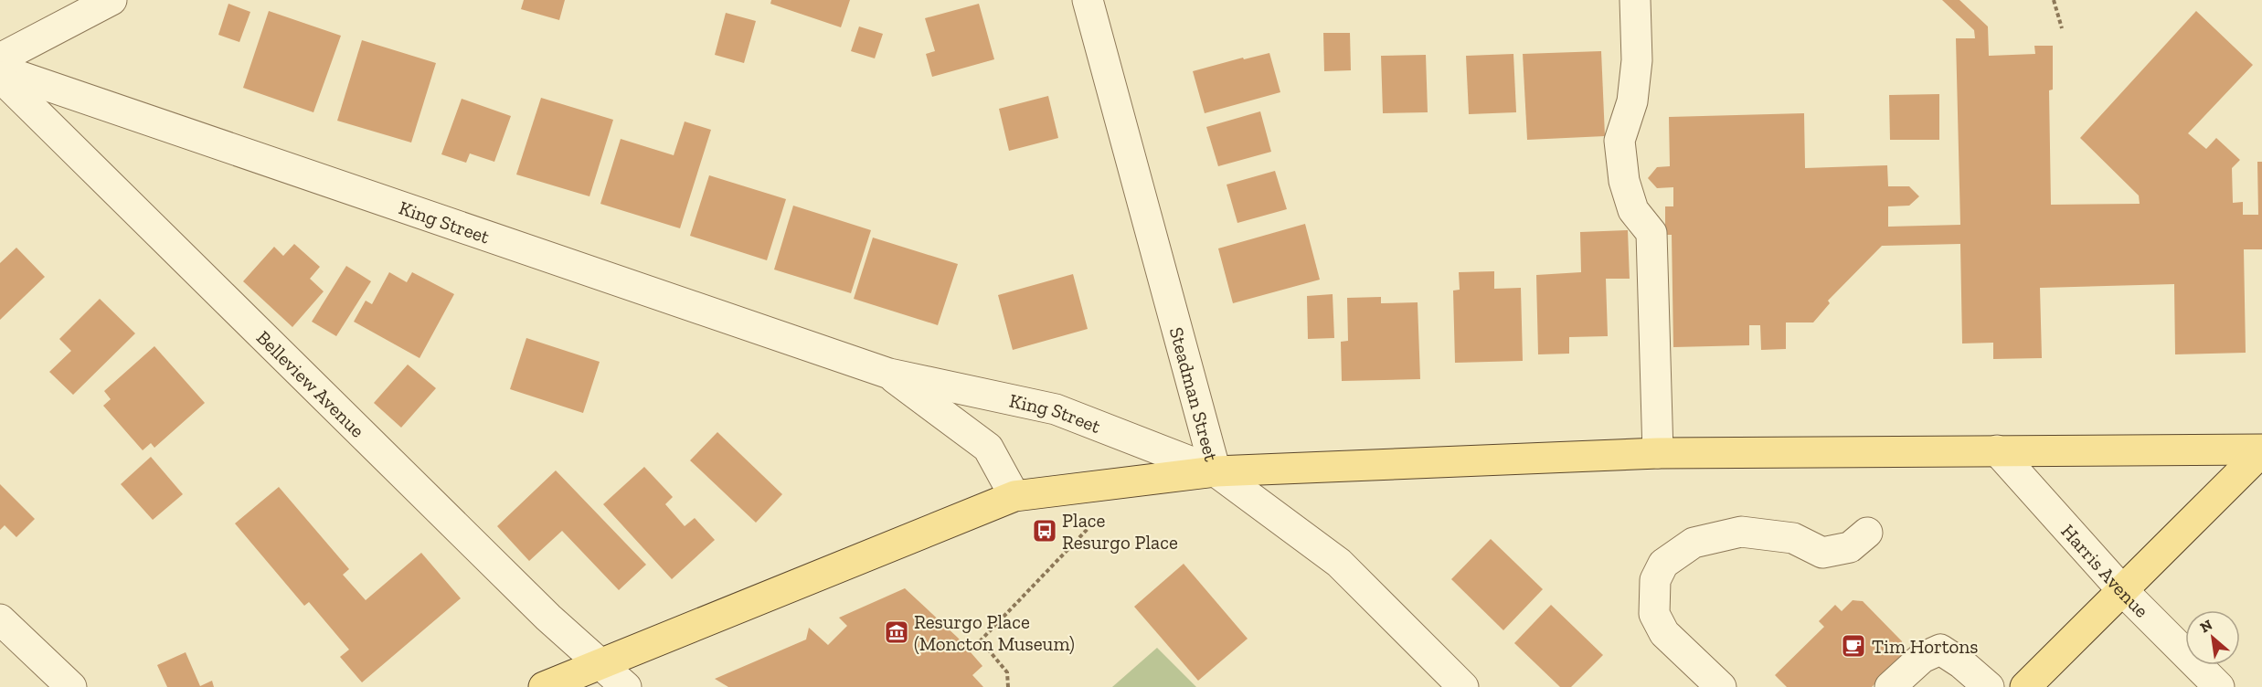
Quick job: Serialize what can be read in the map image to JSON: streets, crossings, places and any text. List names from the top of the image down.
{
  "streets": {
    "street": [
      "King Street",
      "Belleview Avenue",
      "Steadman Street",
      "Harris Avenue"
    ]
  },
  "crossings": [
    ["King Street", "Steadman Street"]
  ],
  "places": {
    "bus stop": ["Place Resurgo Place"],
    "museum": ["Resurgo Place (Moncton Museum)"],
    "cafe": ["Tim Hortons"]
  },
  "north": "top left"
}
